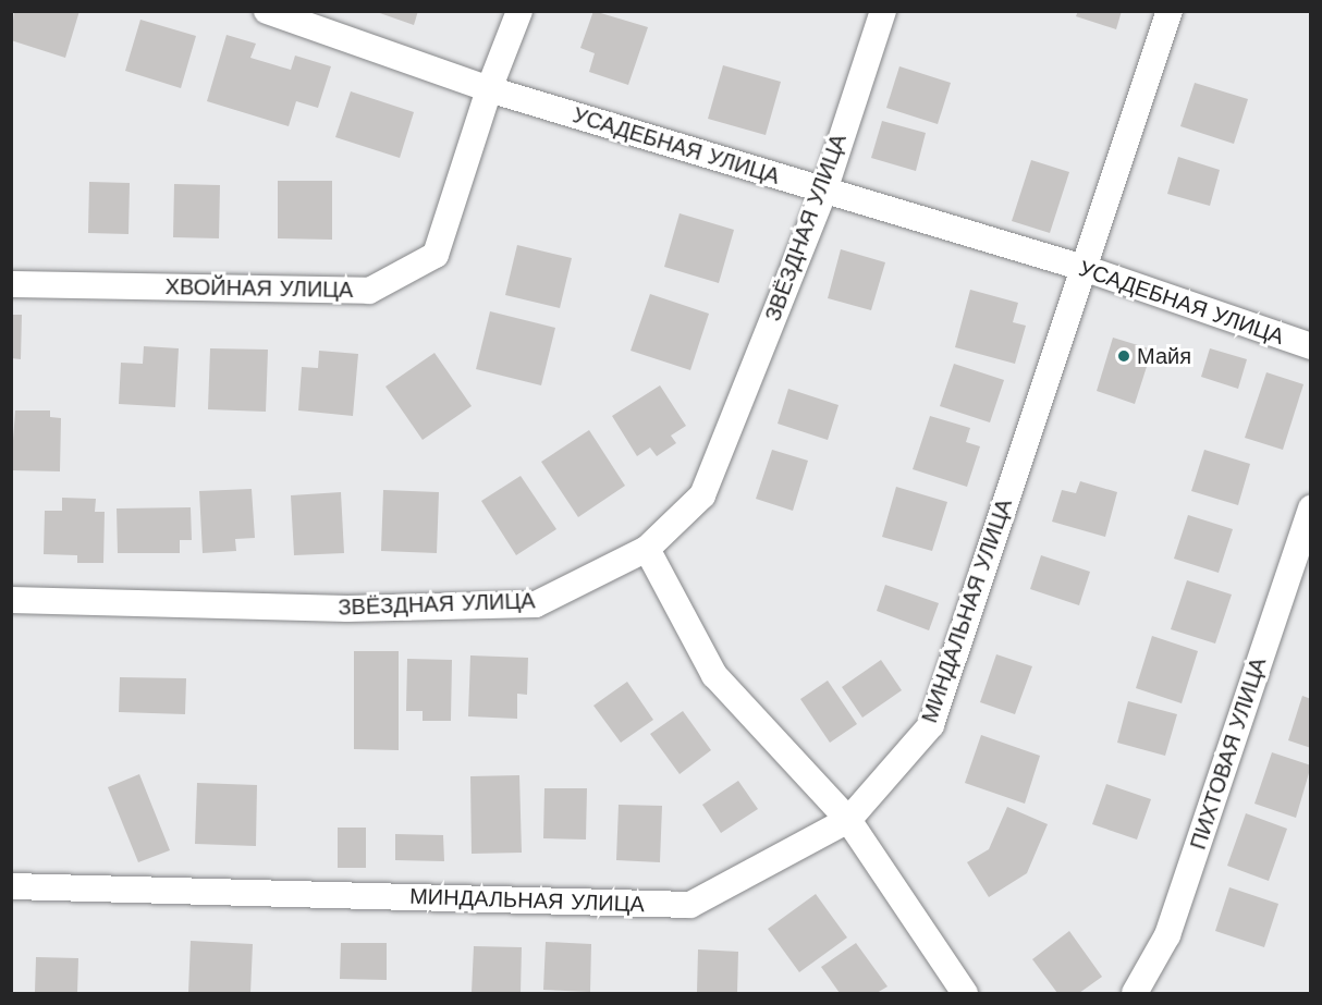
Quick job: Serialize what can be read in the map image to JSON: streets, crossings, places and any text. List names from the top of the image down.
{
  "streets": {
    "street": [
      "УСАДЕБНАЯ УЛИЦА",
      "ЗВЁЗДНАЯ УЛИЦА",
      "ХВОЙНАЯ УЛИЦА",
      "МИНДАЛЬНАЯ УЛИЦА",
      "ПИХТОВАЯ УЛИЦА"
    ]
  },
  "crossings": [
    ["УСАДЕБНАЯ УЛИЦА", "ЗВЁЗДНАЯ УЛИЦА"],
    ["УСАДЕБНАЯ УЛИЦА", "ХВОЙНАЯ УЛИЦА"],
    ["УСАДЕБНАЯ УЛИЦА", "МИНДАЛЬНАЯ УЛИЦА"]
  ],
  "places": ["Майя"]
}
